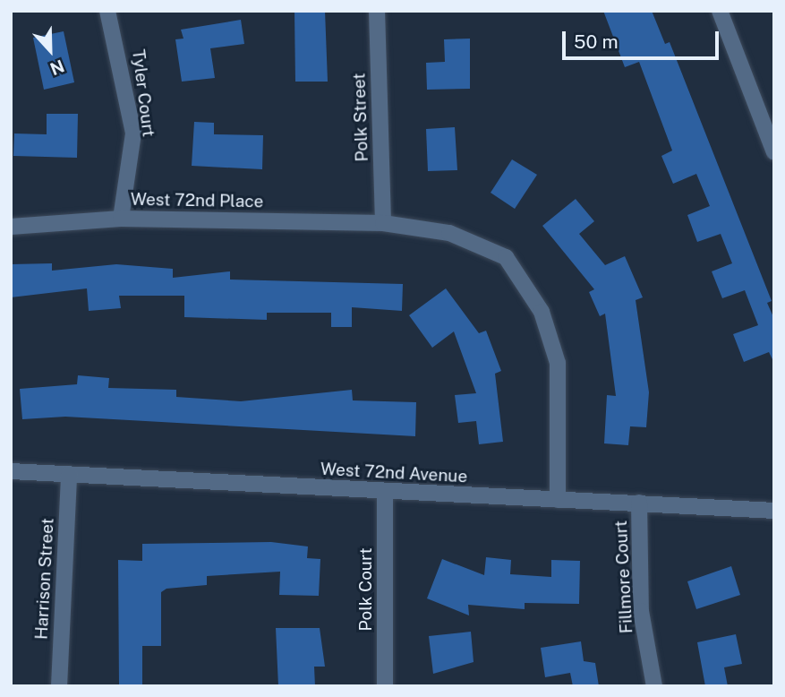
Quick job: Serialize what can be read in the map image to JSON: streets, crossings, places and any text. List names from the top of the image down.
{
  "streets": {
    "street": [
      "Tyler Court",
      "Polk Street",
      "West 72nd Place",
      "West 72nd Avenue",
      "Fillmore Court",
      "Harrison Street",
      "Polk Court"
    ]
  },
  "crossings": [
    ["Tyler Court", "West 72nd Place"],
    ["Polk Street", "West 72nd Place"],
    ["West 72nd Place", "West 72nd Avenue"],
    ["West 72nd Avenue", "Fillmore Court"],
    ["West 72nd Avenue", "Harrison Street"],
    ["West 72nd Avenue", "Polk Court"]
  ],
  "scale_bar": "50 m",
  "north": "bottom"
}
